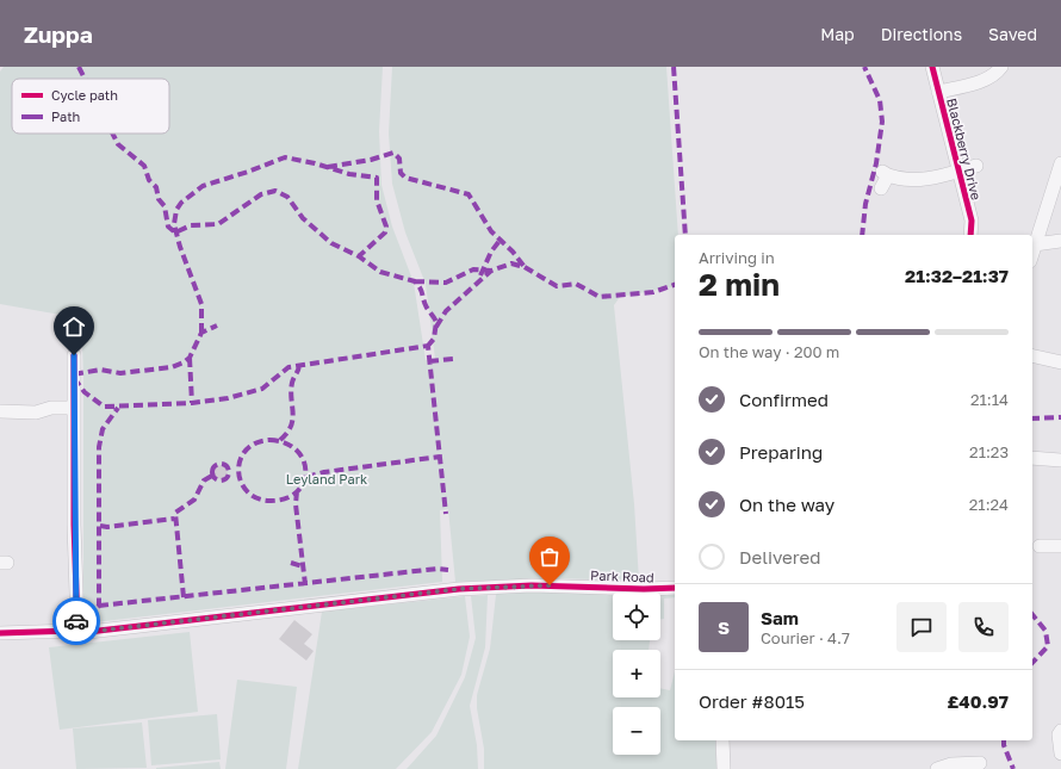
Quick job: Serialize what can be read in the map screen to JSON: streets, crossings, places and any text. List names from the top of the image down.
{
  "streets": {
    "street": ["Blackberry Drive", "Park Road"]
  },
  "parks": ["Leyland Park"],
  "legend": ["Cycle path", "Path"],
  "page": {
    "header": "Zuppa",
    "nav": ["Map", "Directions", "Saved"],
    "heading": ["2 min", "Arriving in", "21:32–21:37"],
    "panel": [
      "Sam",
      "Courier · 4.7",
      "Order #8015",
      "£40.97"
    ],
    "bar": "On the way · 200 m",
    "list": [
      ["Confirmed", "21:14"],
      ["Preparing", "21:23"],
      ["On the way", "21:24"],
      "Delivered"
    ],
    "map_buttons": ["+", "−"],
    "round": "S"
  }
}
